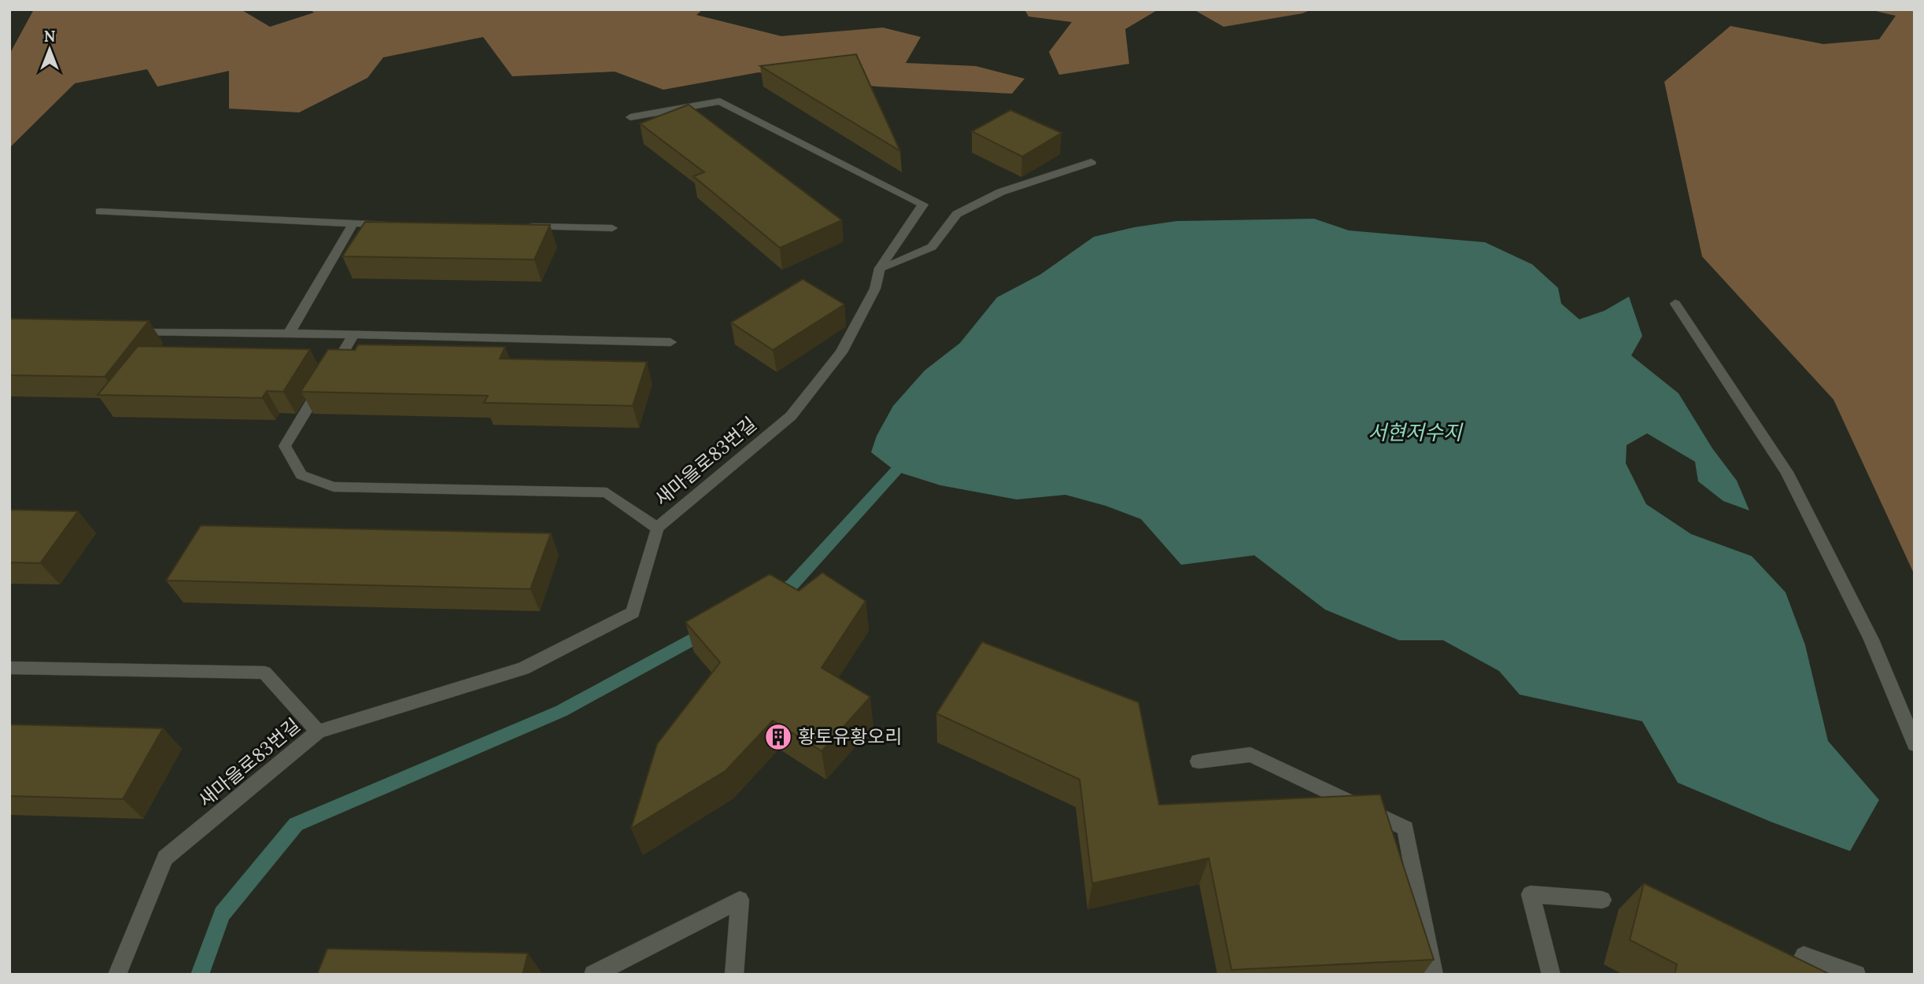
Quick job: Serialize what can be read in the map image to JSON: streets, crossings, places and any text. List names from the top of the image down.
{
  "streets": {
    "street": ["새마을로83번길"]
  },
  "water": ["서현저수지"],
  "places": {
    "building": ["황토유황오리"]
  },
  "north": "top"
}
